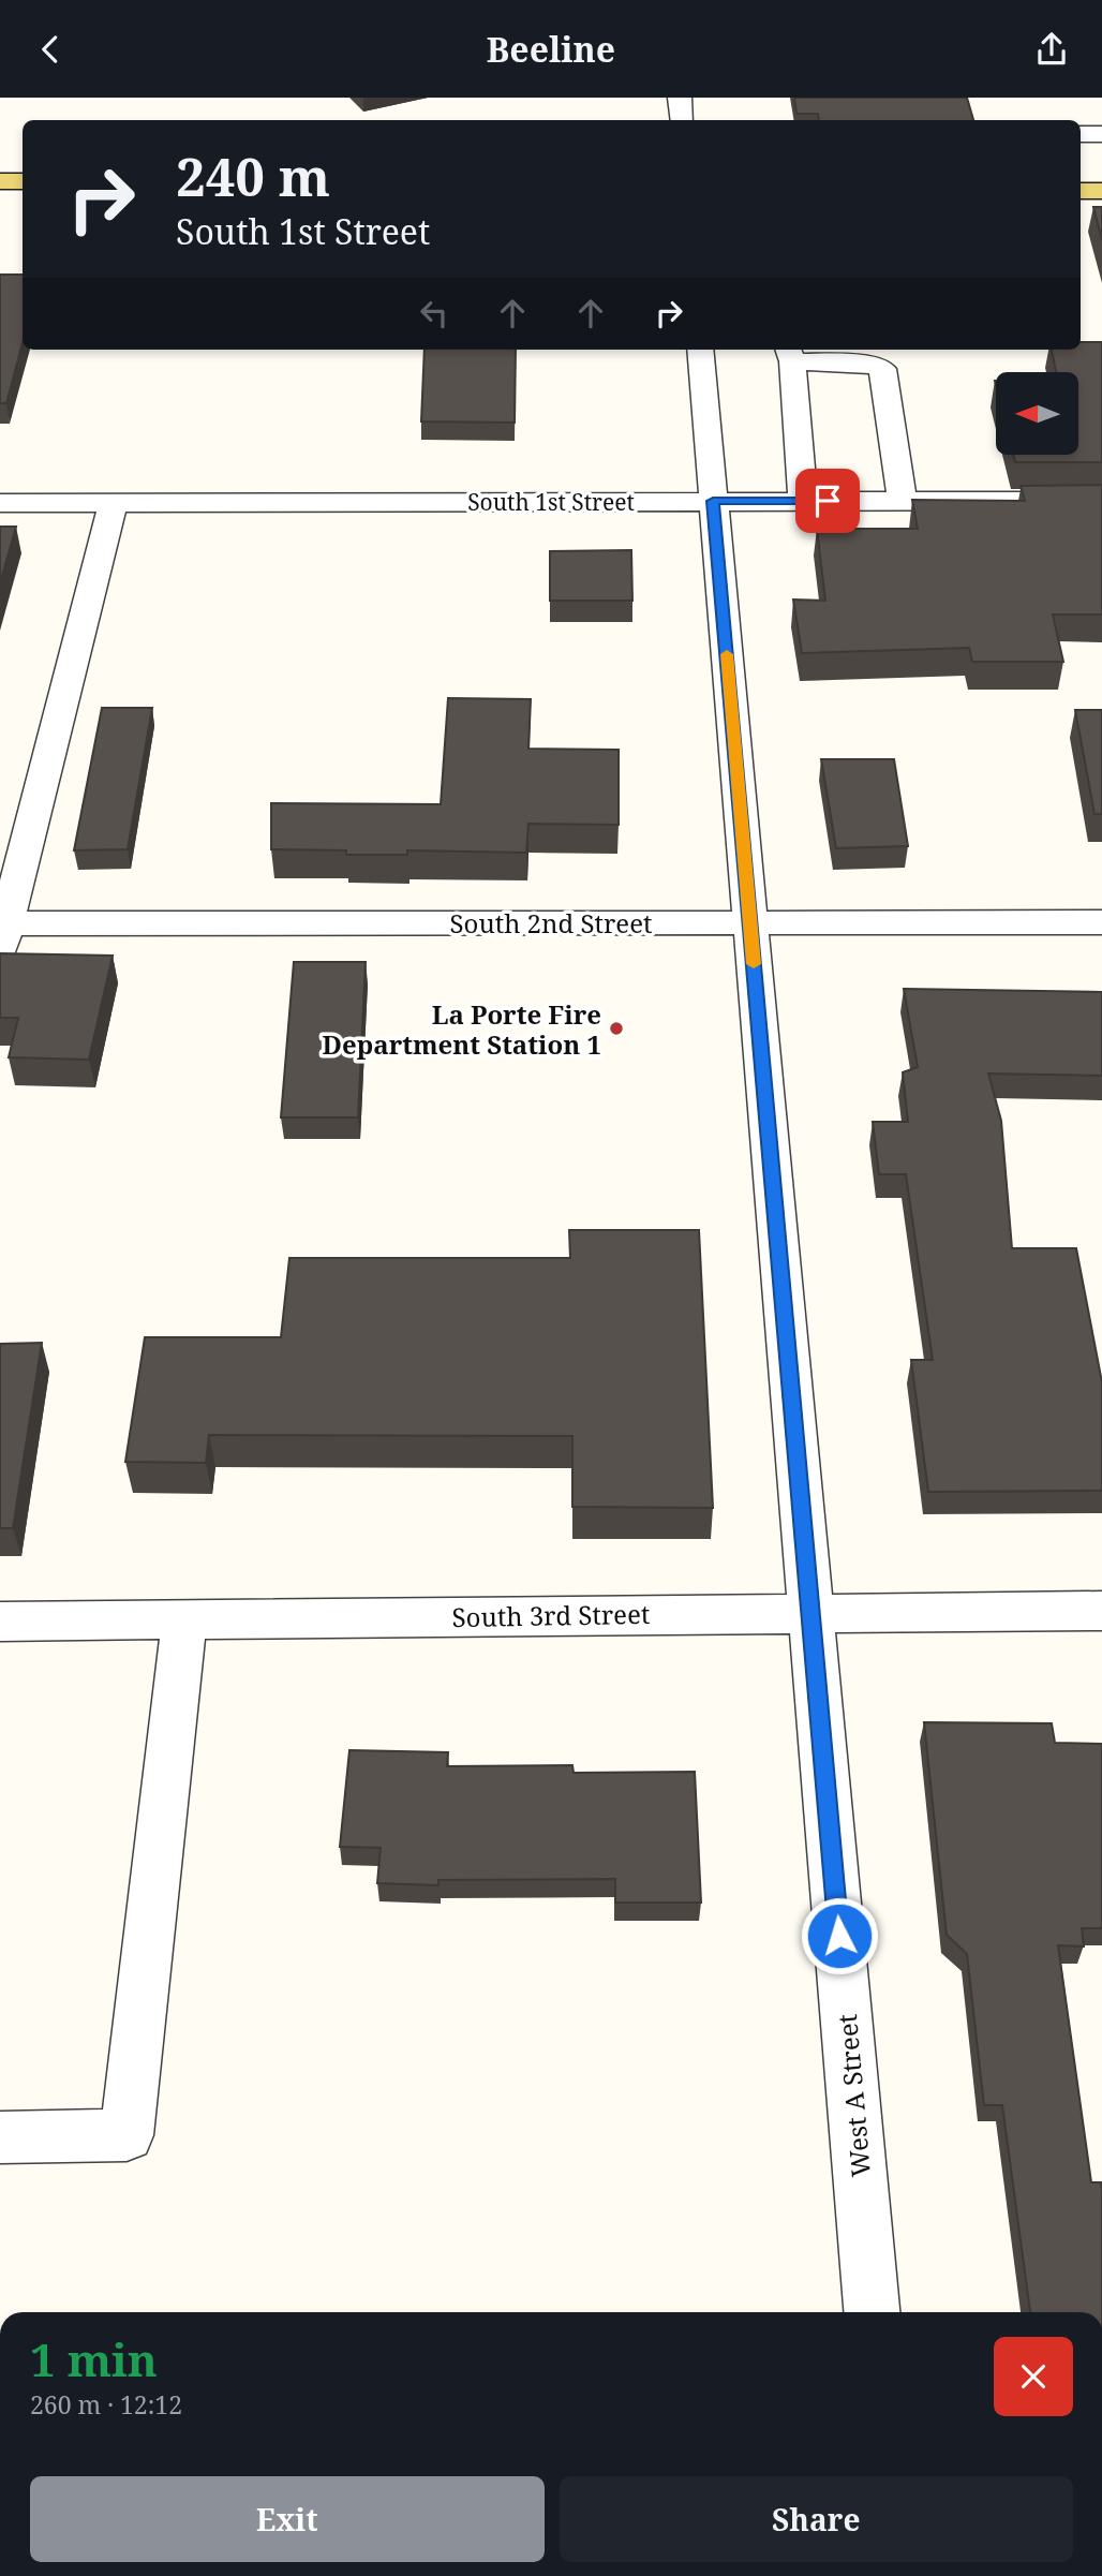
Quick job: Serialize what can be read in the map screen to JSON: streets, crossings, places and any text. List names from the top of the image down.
{
  "streets": {
    "street": [
      "South 1st Street",
      "South 2nd Street",
      "South 3rd Street",
      "West A Street"
    ]
  },
  "crossings": [
    ["South 1st Street", "West A Street"],
    ["South 2nd Street", "West A Street"],
    ["South 3rd Street", "West A Street"]
  ],
  "places": ["La Porte Fire Department Station 1"],
  "north": "left",
  "page": {
    "header": "Beeline",
    "turn": ["240 m", "South 1st Street"],
    "heading": ["1 min", "260 m · 12:12"],
    "buttons": ["Exit", "Share"]
  }
}
